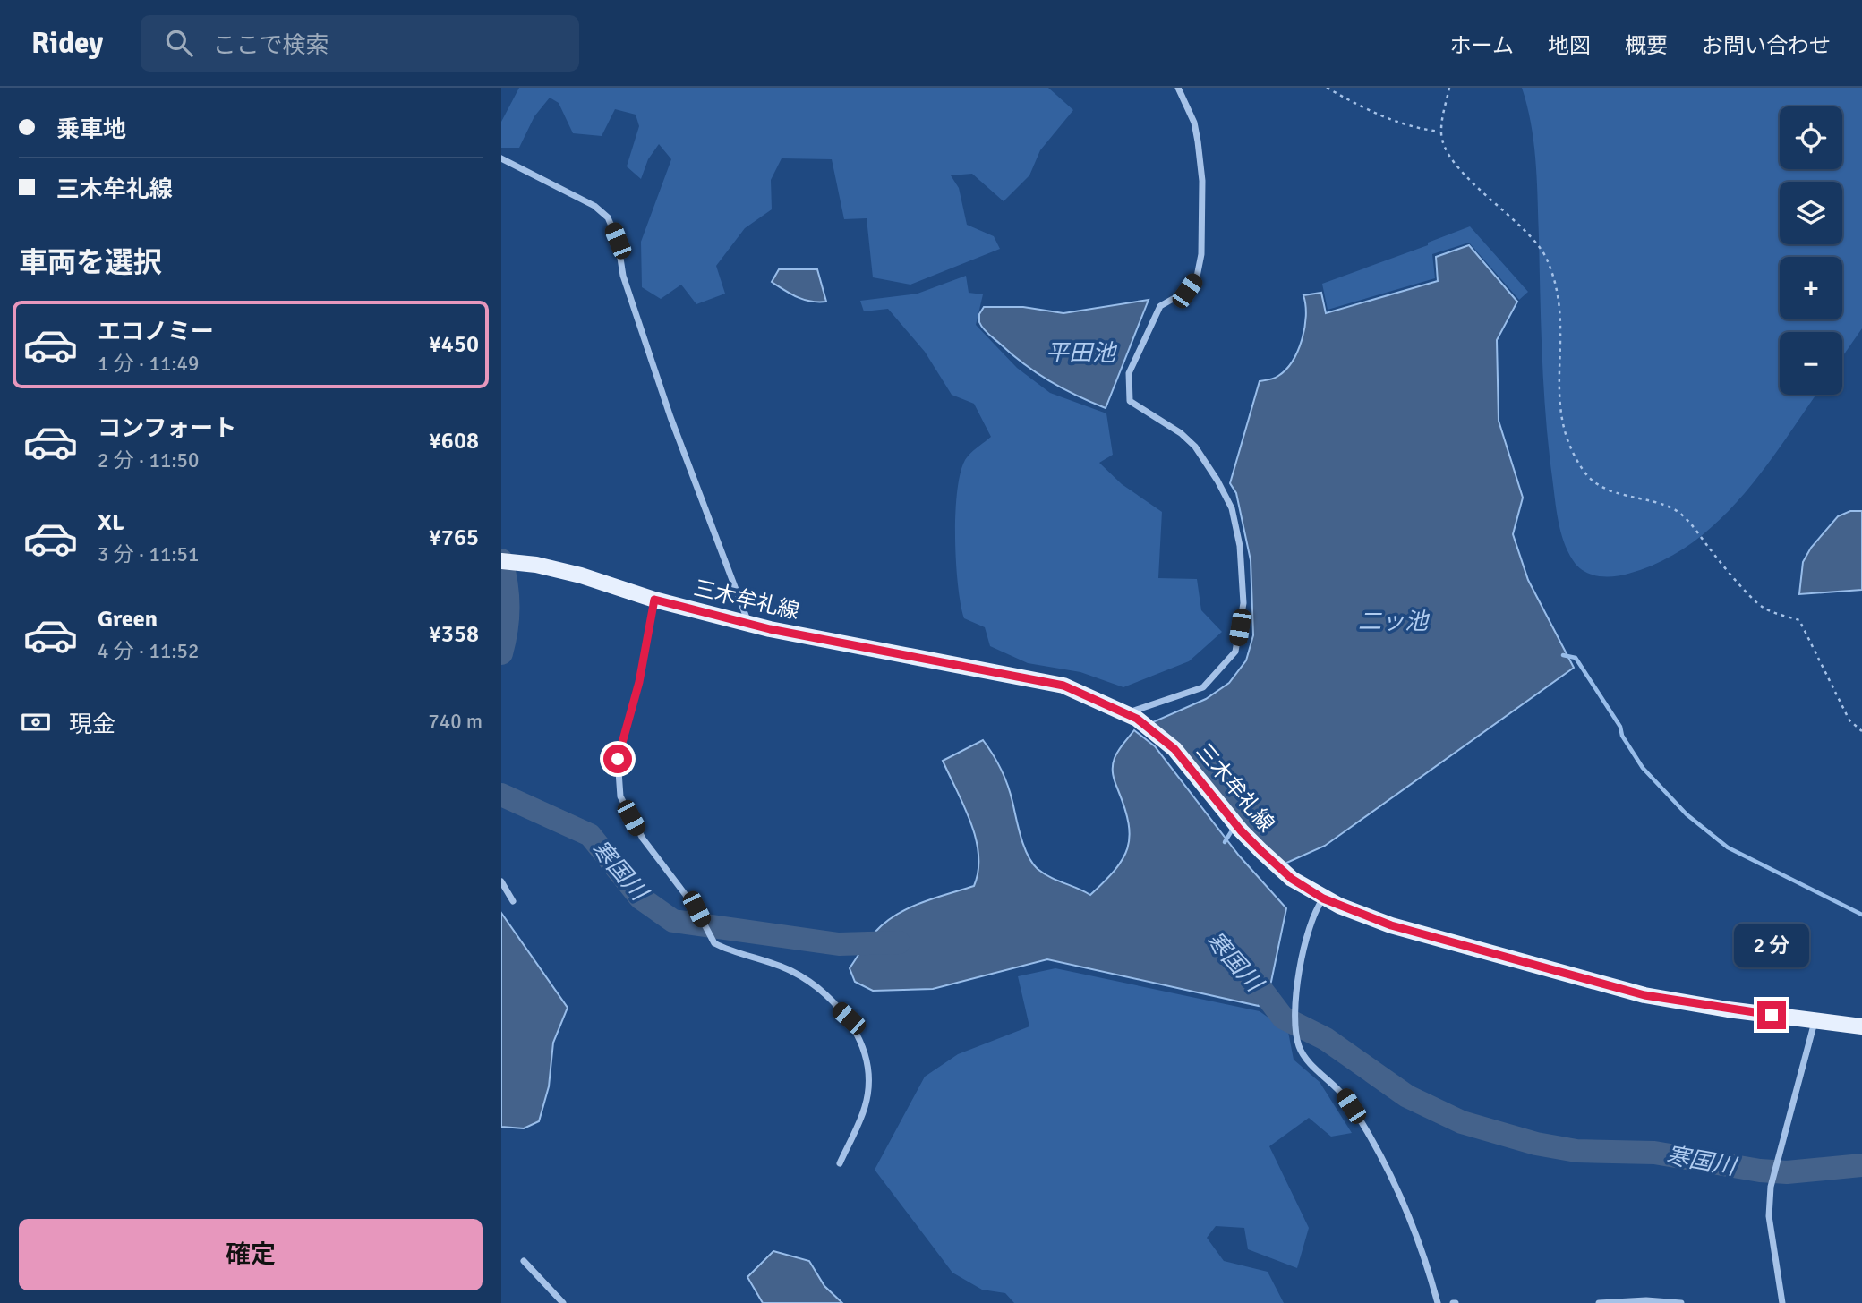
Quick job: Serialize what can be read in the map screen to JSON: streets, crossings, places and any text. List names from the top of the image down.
{
  "streets": {
    "main road": ["三木牟礼線"]
  },
  "water": ["平田池", "二ッ池", "寒国川"],
  "page": {
    "header": "Ridey",
    "search": "ここで検索",
    "nav": [
      "ホーム",
      "地図",
      "概要",
      "お問い合わせ"
    ],
    "banner": ["乗車地", "三木牟礼線"],
    "map_buttons": ["+", "−"],
    "heading": "車両を選択",
    "list": [
      {
        "name": "エコノミー",
        "note": "1 分 · 11:49",
        "value": "¥450"
      },
      {
        "name": "コンフォート",
        "note": "2 分 · 11:50",
        "value": "¥608"
      },
      {
        "name": "XL",
        "note": "3 分 · 11:51",
        "value": "¥765"
      },
      {
        "name": "Green",
        "note": "4 分 · 11:52",
        "value": "¥358"
      }
    ],
    "pay": ["現金", "740 m"],
    "bubble": "2 分",
    "buttons": "確定"
  }
}
